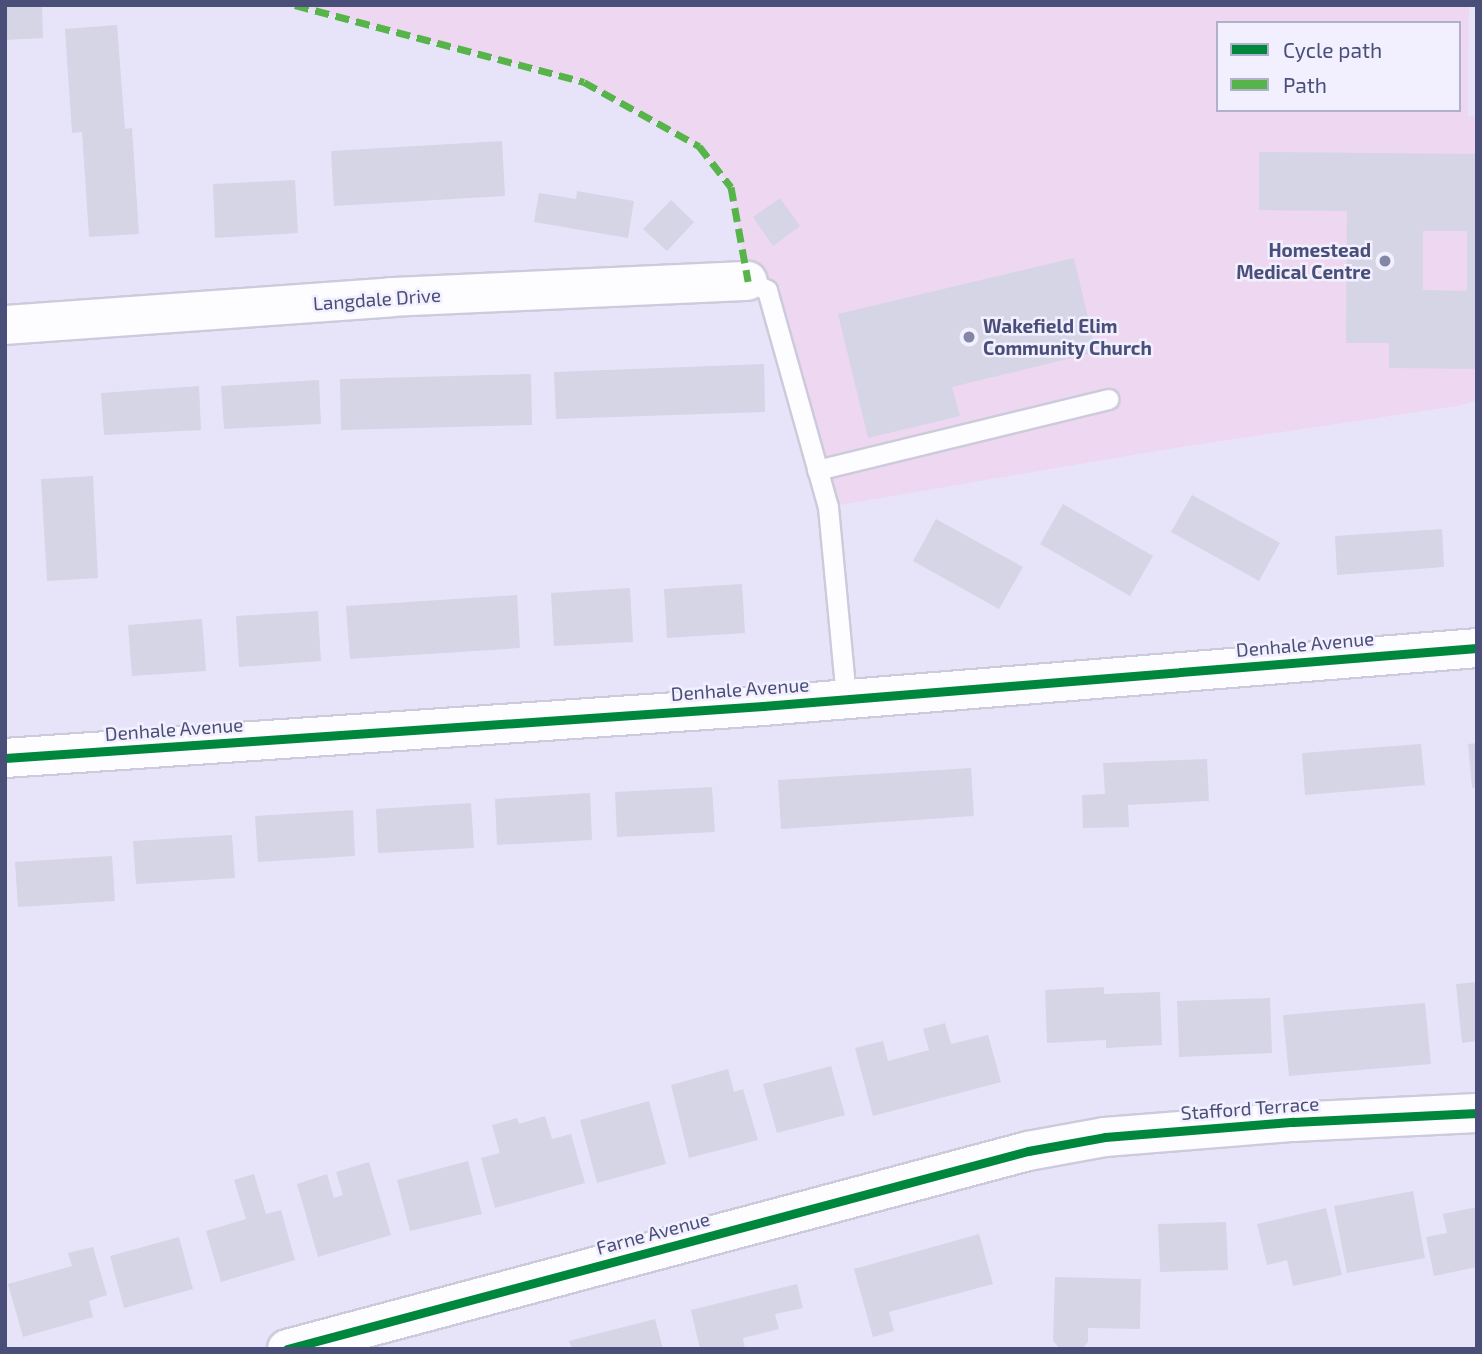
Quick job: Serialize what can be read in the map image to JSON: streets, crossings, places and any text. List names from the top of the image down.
{
  "streets": {
    "street": [
      "Langdale Drive",
      "Denhale Avenue",
      "Stafford Terrace",
      "Farne Avenue"
    ]
  },
  "crossings": [
    ["Stafford Terrace", "Farne Avenue"]
  ],
  "places": ["Homestead Medical Centre", "Wakefield Elim Community Church"],
  "legend": ["Cycle path", "Path"]
}
